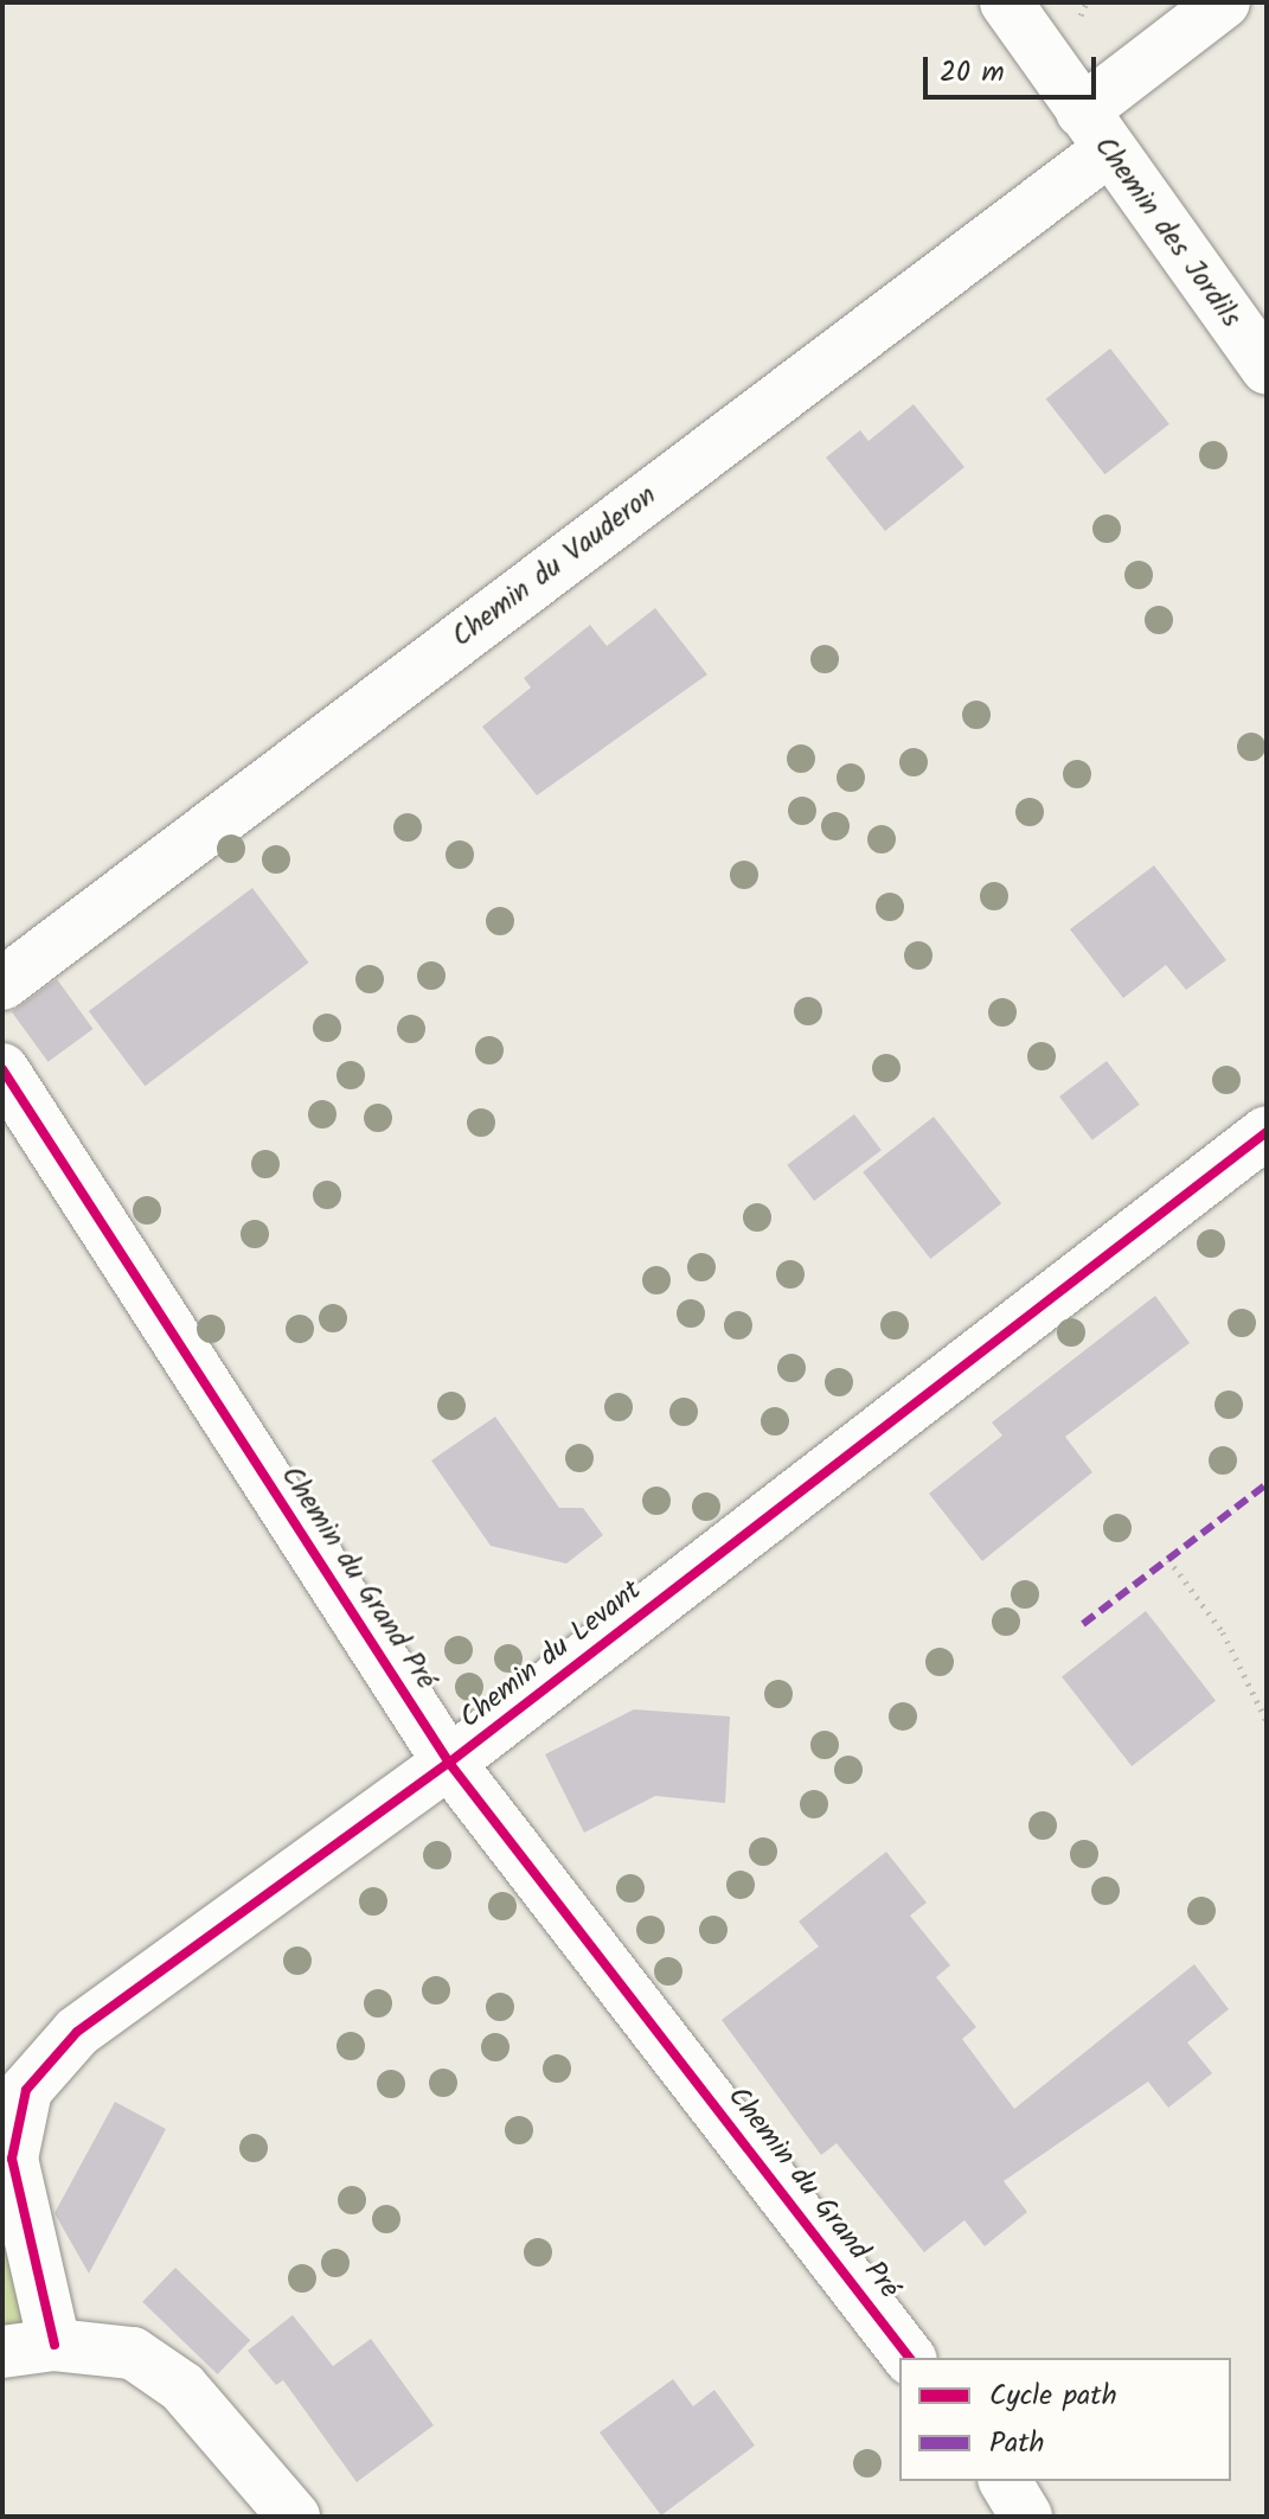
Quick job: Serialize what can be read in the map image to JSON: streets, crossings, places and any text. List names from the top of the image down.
{
  "streets": {
    "street": [
      "Chemin des Jordils",
      "Chemin du Vauderon",
      "Chemin du Grand Pré",
      "Chemin du Levant"
    ]
  },
  "crossings": [
    ["Chemin des Jordils", "Chemin du Vauderon"],
    ["Chemin du Grand Pré", "Chemin du Levant"]
  ],
  "legend": ["Cycle path", "Path"],
  "scale_bar": "20 m"
}
